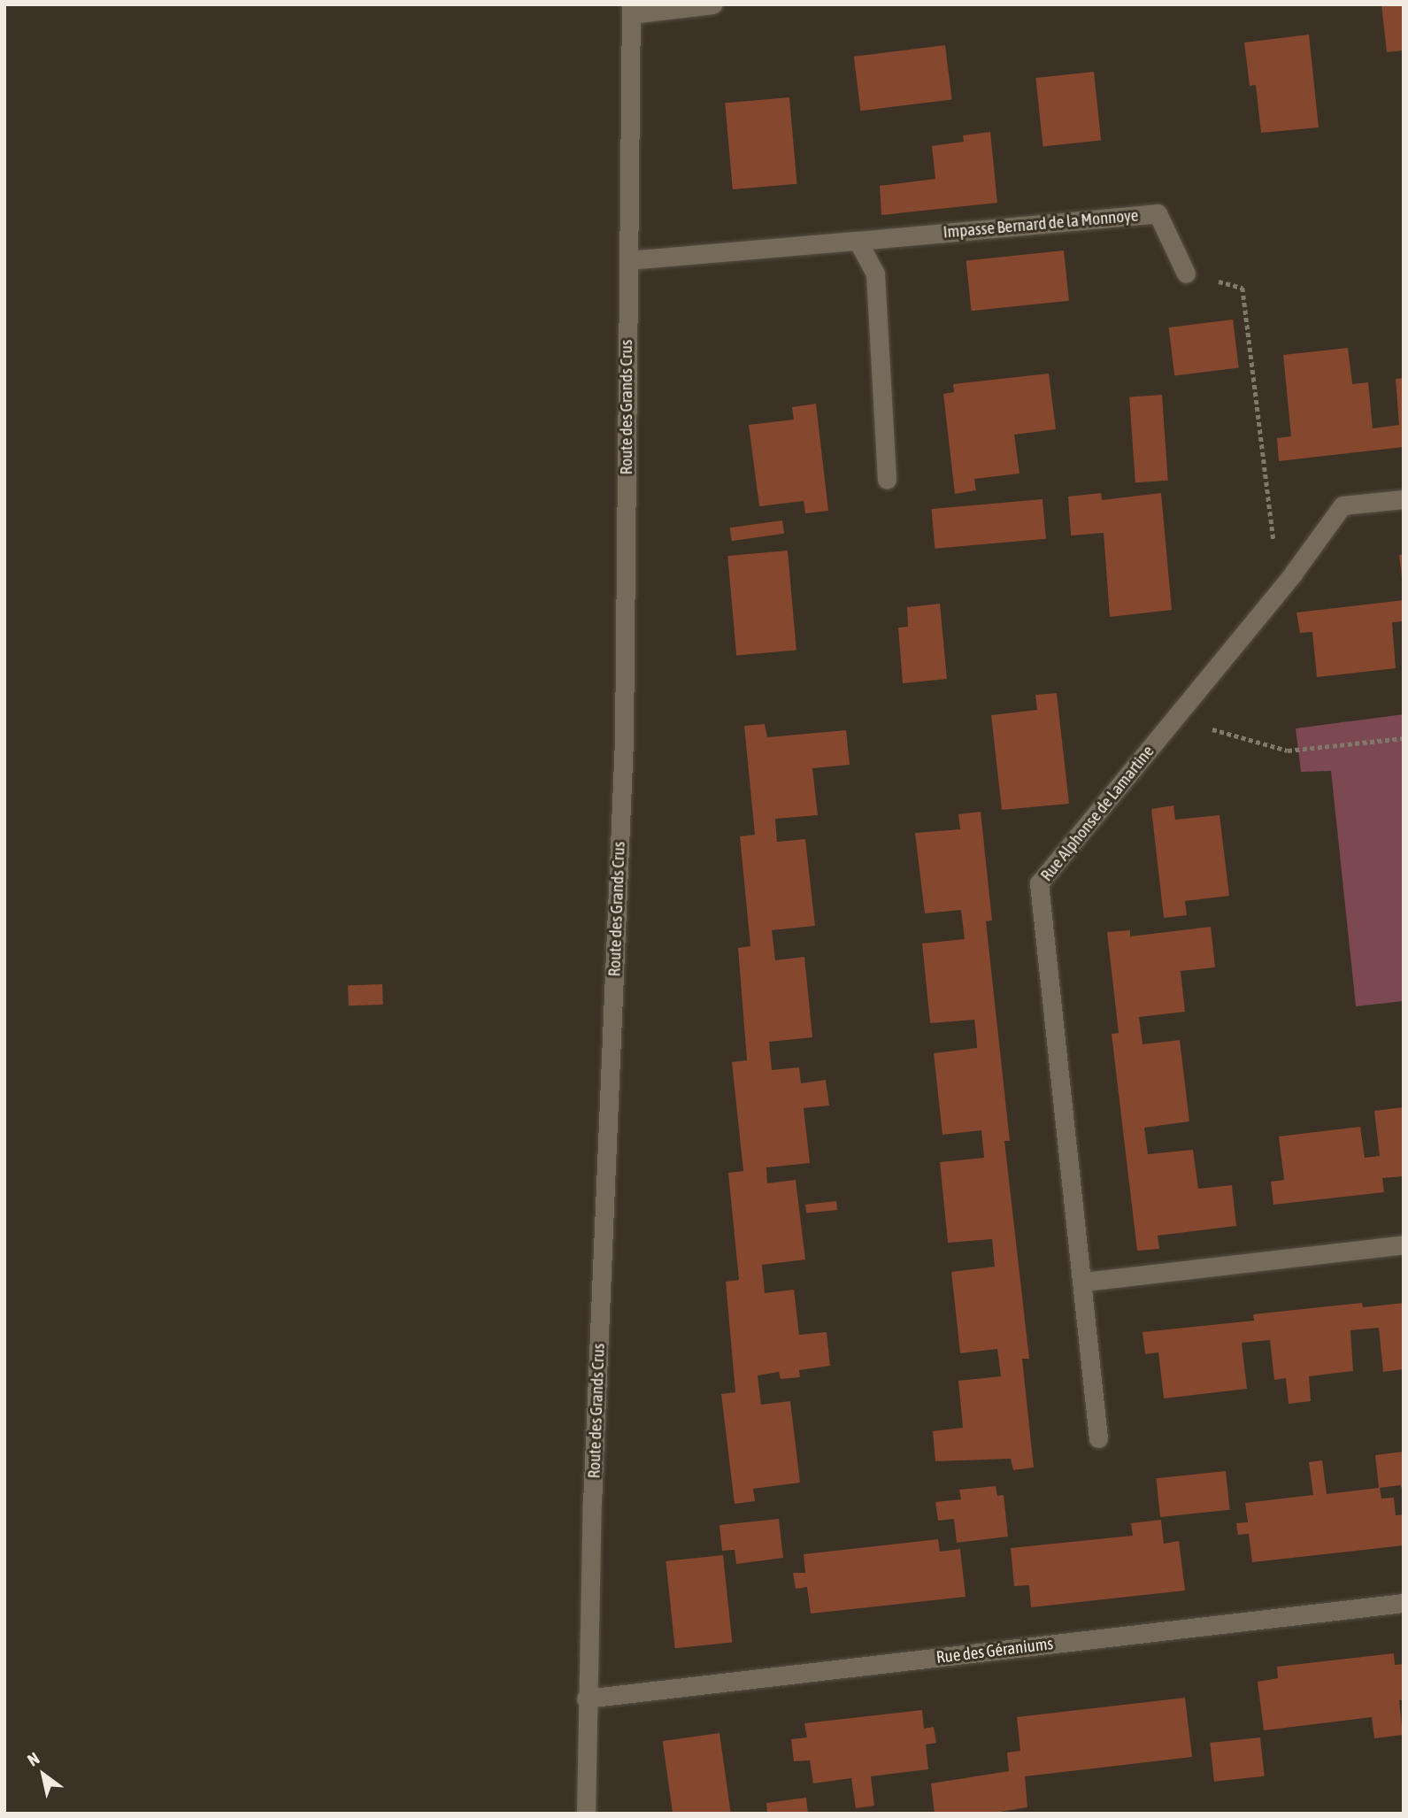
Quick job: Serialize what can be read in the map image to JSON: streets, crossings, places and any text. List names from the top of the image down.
{
  "streets": {
    "street": [
      "Impasse Bernard de la Monnoye",
      "Route des Grands Crus",
      "Rue Alphonse de Lamartine",
      "Rue des Géraniums"
    ]
  },
  "crossings": [
    ["Impasse Bernard de la Monnoye", "Route des Grands Crus"],
    ["Route des Grands Crus", "Rue des Géraniums"]
  ],
  "north": "top left"
}
